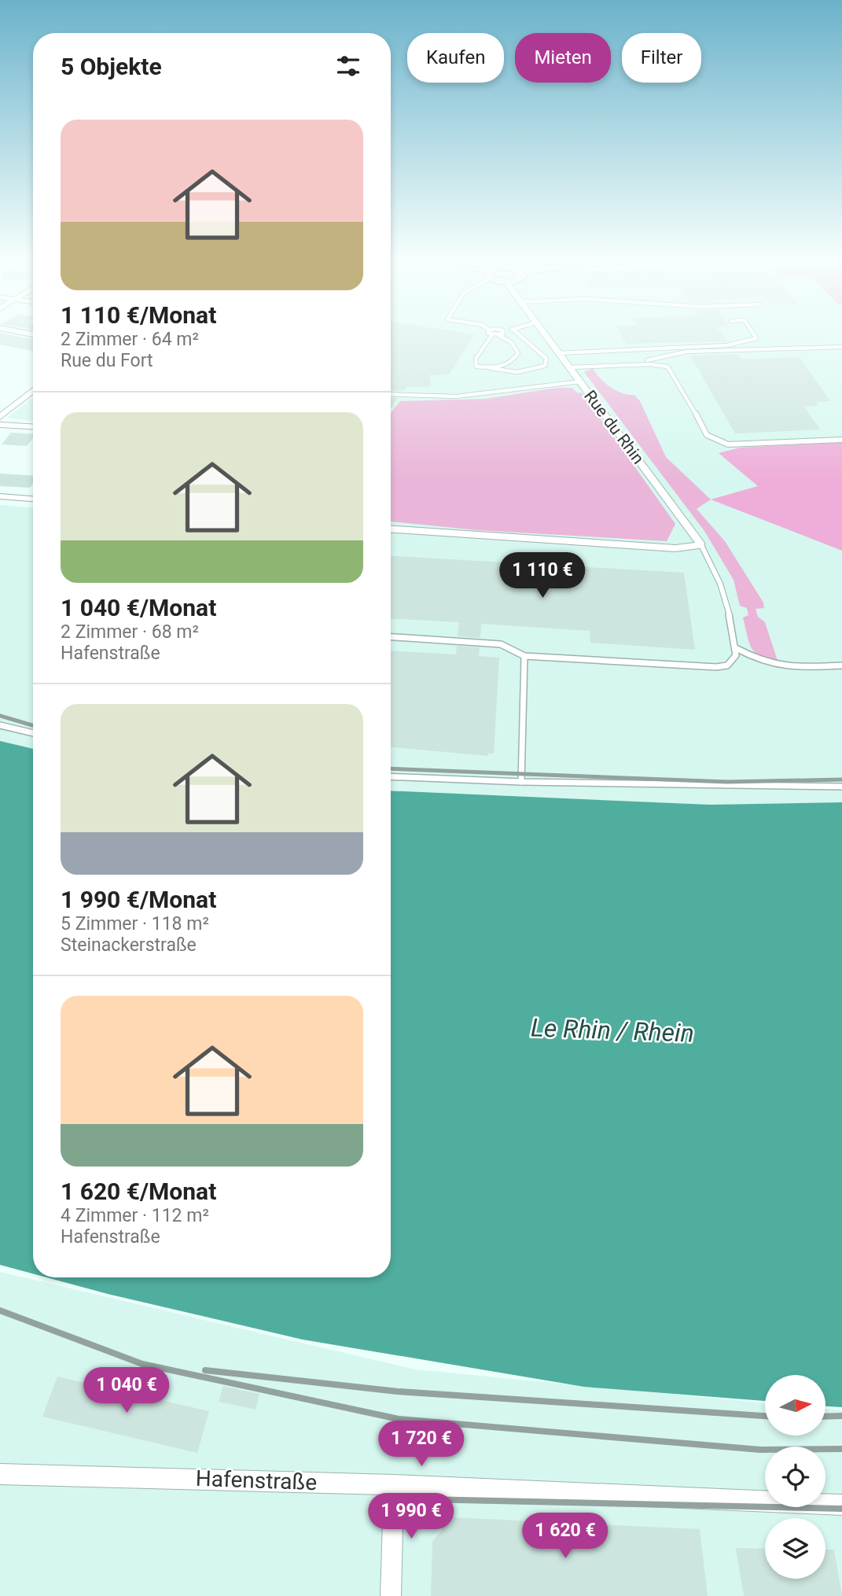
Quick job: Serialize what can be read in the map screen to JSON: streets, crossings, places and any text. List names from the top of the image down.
{
  "streets": {
    "street": ["Rue du Rhin", "Hafenstraße"]
  },
  "water": ["Le Rhin / Rhein"],
  "north": "right",
  "page": {
    "chip": ["Kaufen", "Mieten", "Filter"],
    "heading": "5 Objekte",
    "list": [
      {
        "name": "1 110 €/Monat",
        "note": "2 Zimmer · 64 m² · Rue du Fort"
      },
      {
        "name": "1 040 €/Monat",
        "note": "2 Zimmer · 68 m² · Hafenstraße"
      },
      {
        "name": "1 990 €/Monat",
        "note": "5 Zimmer · 118 m² · Steinackerstraße"
      },
      {
        "name": "1 620 €/Monat",
        "note": "4 Zimmer · 112 m² · Hafenstraße"
      }
    ],
    "price": [
      "1 110 €",
      "1 040 €",
      "1 720 €",
      "1 990 €",
      "1 620 €"
    ]
  }
}
